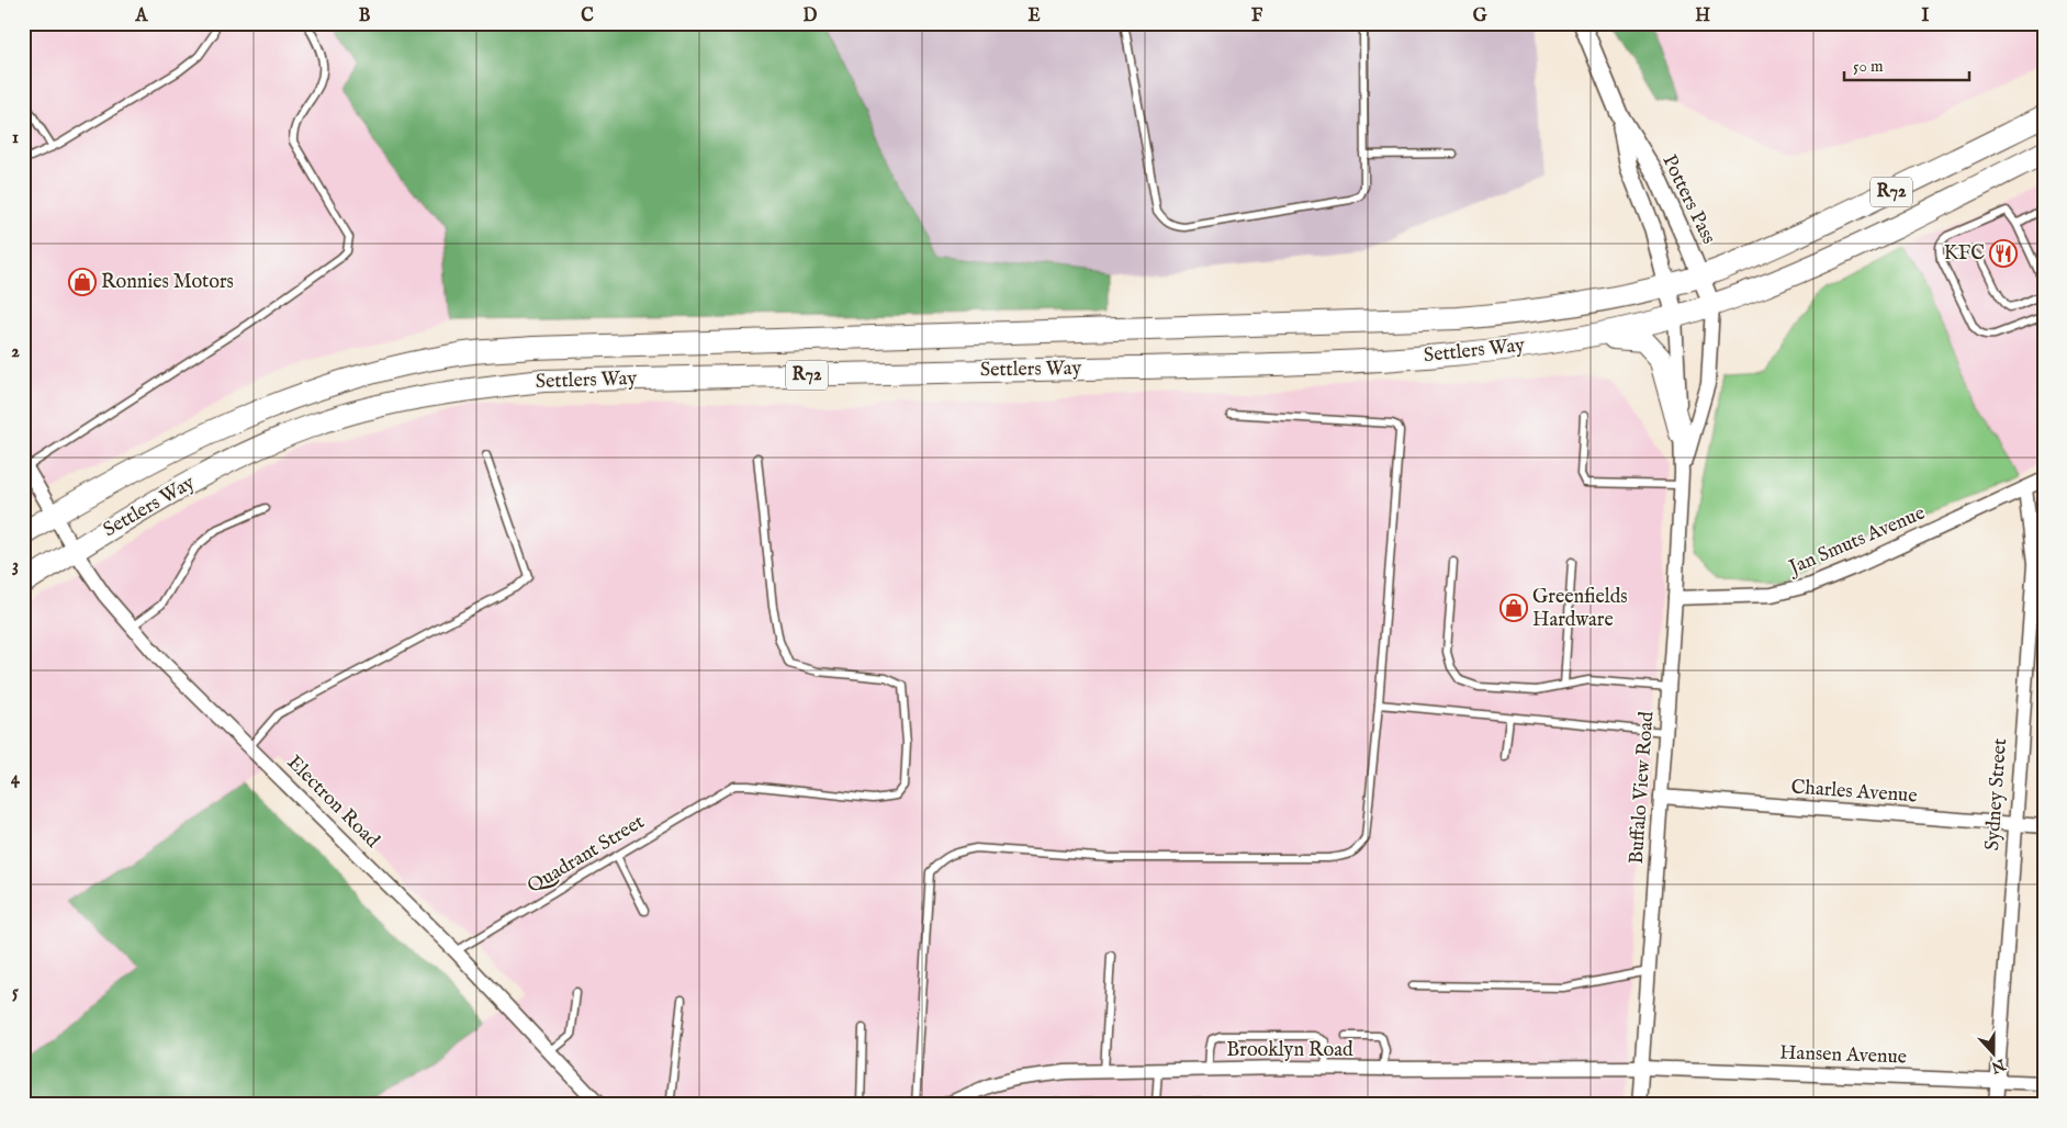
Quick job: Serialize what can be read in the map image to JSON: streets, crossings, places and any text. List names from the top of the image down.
{
  "streets": {
    "main road": ["R72", "Settlers Way"],
    "street": [
      "Potters Pass",
      "Jan Smuts Avenue",
      "Buffalo View Road",
      "Charles Avenue",
      "Sydney Street",
      "Electron Road",
      "Brooklyn Road",
      "Hansen Avenue"
    ],
    "lane": ["Quadrant Street"]
  },
  "crossings": [
    ["Potters Pass", "Settlers Way"],
    ["Potters Pass", "Buffalo View Road"],
    ["Settlers Way", "Buffalo View Road"],
    ["Settlers Way", "Electron Road"],
    ["Jan Smuts Avenue", "Buffalo View Road"],
    ["Jan Smuts Avenue", "Sydney Street"],
    ["Buffalo View Road", "Charles Avenue"],
    ["Buffalo View Road", "Brooklyn Road"],
    ["Buffalo View Road", "Hansen Avenue"],
    ["Charles Avenue", "Sydney Street"],
    ["Sydney Street", "Hansen Avenue"],
    ["Electron Road", "Quadrant Street"],
    ["Brooklyn Road", "Hansen Avenue"]
  ],
  "places": {
    "restaurant": ["KFC"],
    "shop": ["Ronnies Motors", "Greenfields Hardware"]
  },
  "scale_bar": "50 m",
  "north": "bottom",
  "grid": {
    "columns": [
      "A",
      "B",
      "C",
      "D",
      "E",
      "F",
      "G",
      "H",
      "I"
    ],
    "rows": [
      "1",
      "2",
      "3",
      "4",
      "5"
    ]
  }
}
